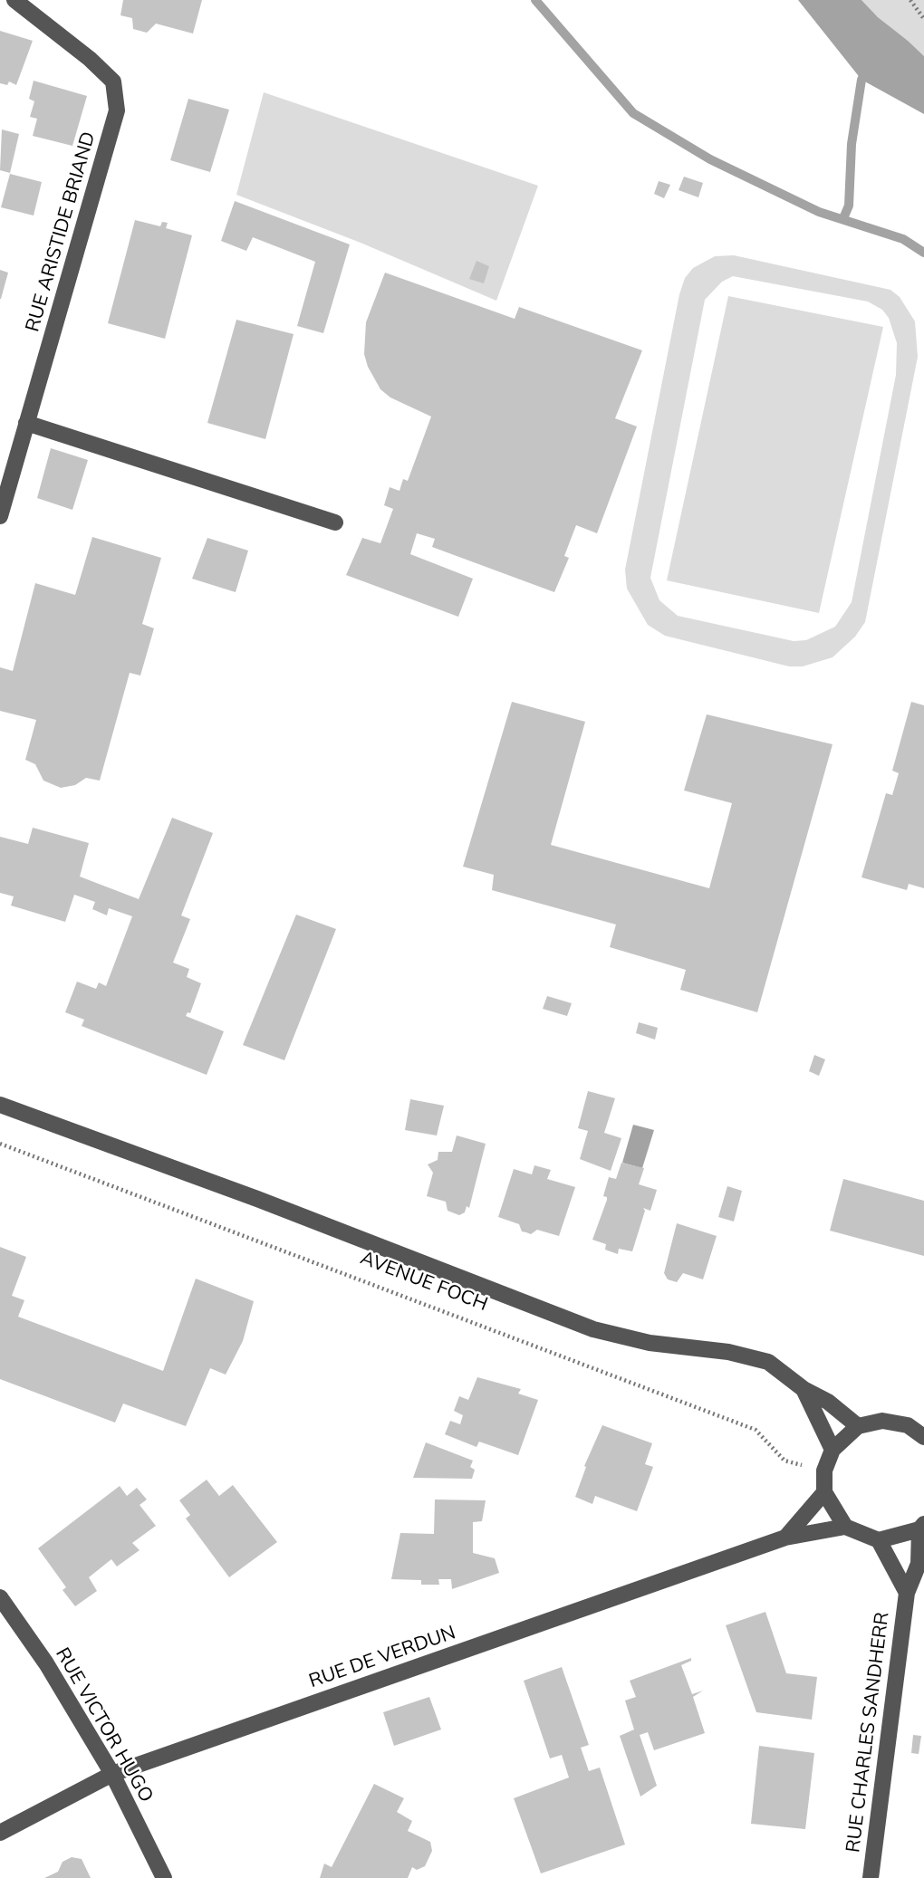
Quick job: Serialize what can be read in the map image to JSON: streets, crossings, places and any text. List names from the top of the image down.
{
  "streets": {
    "street": [
      "RUE ARISTIDE BRIAND",
      "AVENUE FOCH",
      "RUE DE VERDUN",
      "RUE VICTOR HUGO",
      "RUE CHARLES SANDHERR"
    ]
  },
  "crossings": [
    ["RUE DE VERDUN", "RUE VICTOR HUGO"]
  ]
}
